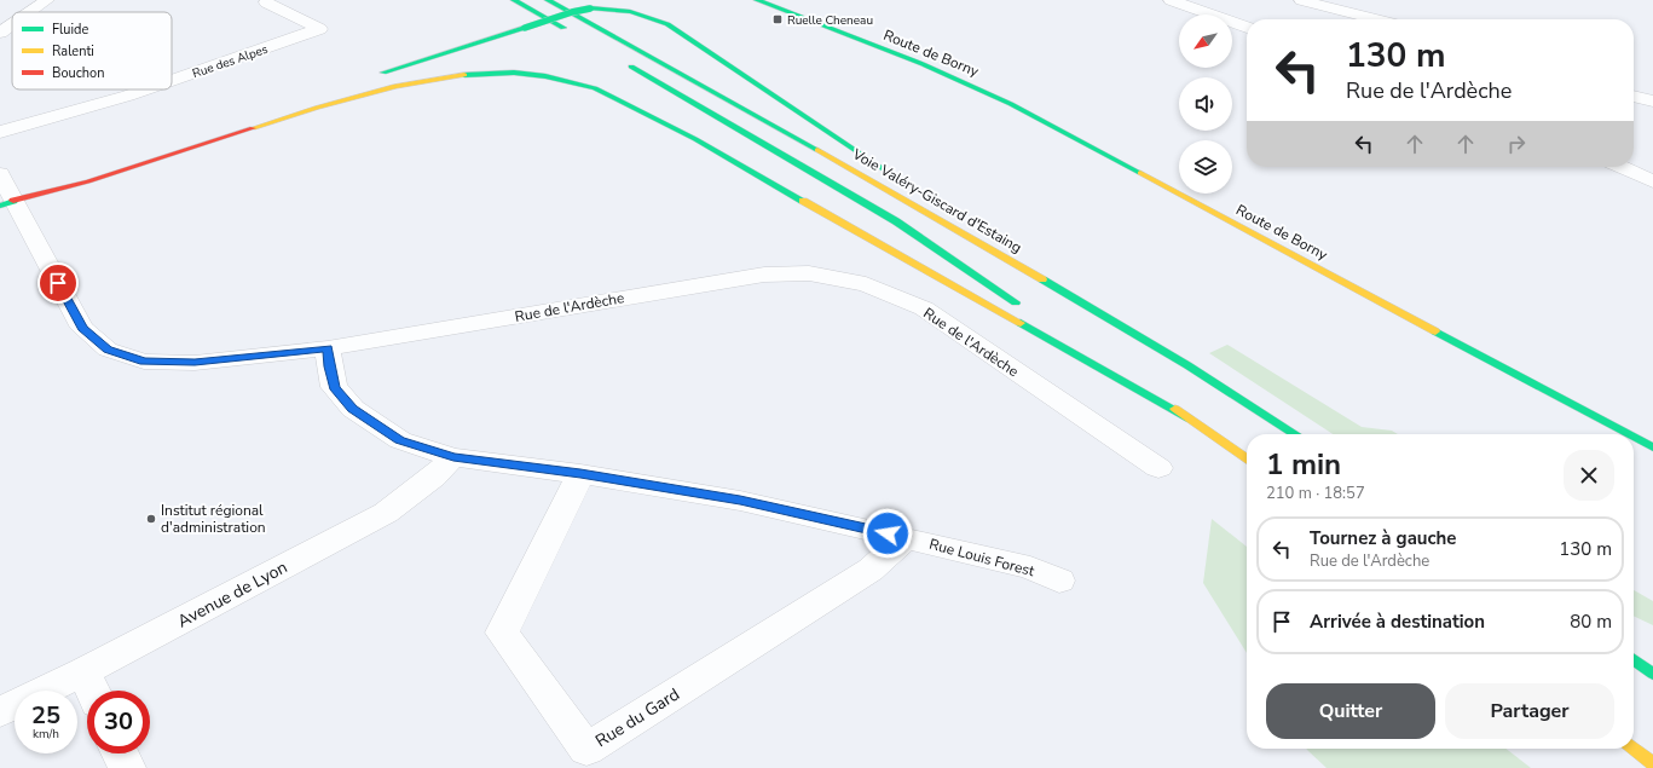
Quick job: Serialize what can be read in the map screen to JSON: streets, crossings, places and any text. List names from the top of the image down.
{
  "streets": {
    "main road": ["Route de Borny", "Voie Valéry-Giscard d'Estaing"],
    "street": [
      "Rue des Alpes",
      "Rue de l'Ardèche",
      "Rue Louis Forest",
      "Avenue de Lyon",
      "Rue du Gard"
    ]
  },
  "crossings": [
    ["Rue de l'Ardèche", "Rue Louis Forest"],
    ["Rue Louis Forest", "Avenue de Lyon"],
    ["Rue Louis Forest", "Rue du Gard"]
  ],
  "places": {
    "transit": ["Ruelle Cheneau"],
    "other": ["Institut régional d'administration"]
  },
  "legend": ["Fluide", "Ralenti", "Bouchon"],
  "north": "bottom left",
  "page": {
    "turn": ["130 m", "Rue de l'Ardèche"],
    "heading": ["1 min", "210 m · 18:57"],
    "list": [
      {
        "name": "Tournez à gauche",
        "note": "Rue de l'Ardèche",
        "value": "130 m"
      },
      {
        "name": "Arrivée à destination",
        "value": "80 m"
      }
    ],
    "buttons": ["Quitter", "Partager"],
    "speed": "25 km/h",
    "limit": "30"
  }
}
